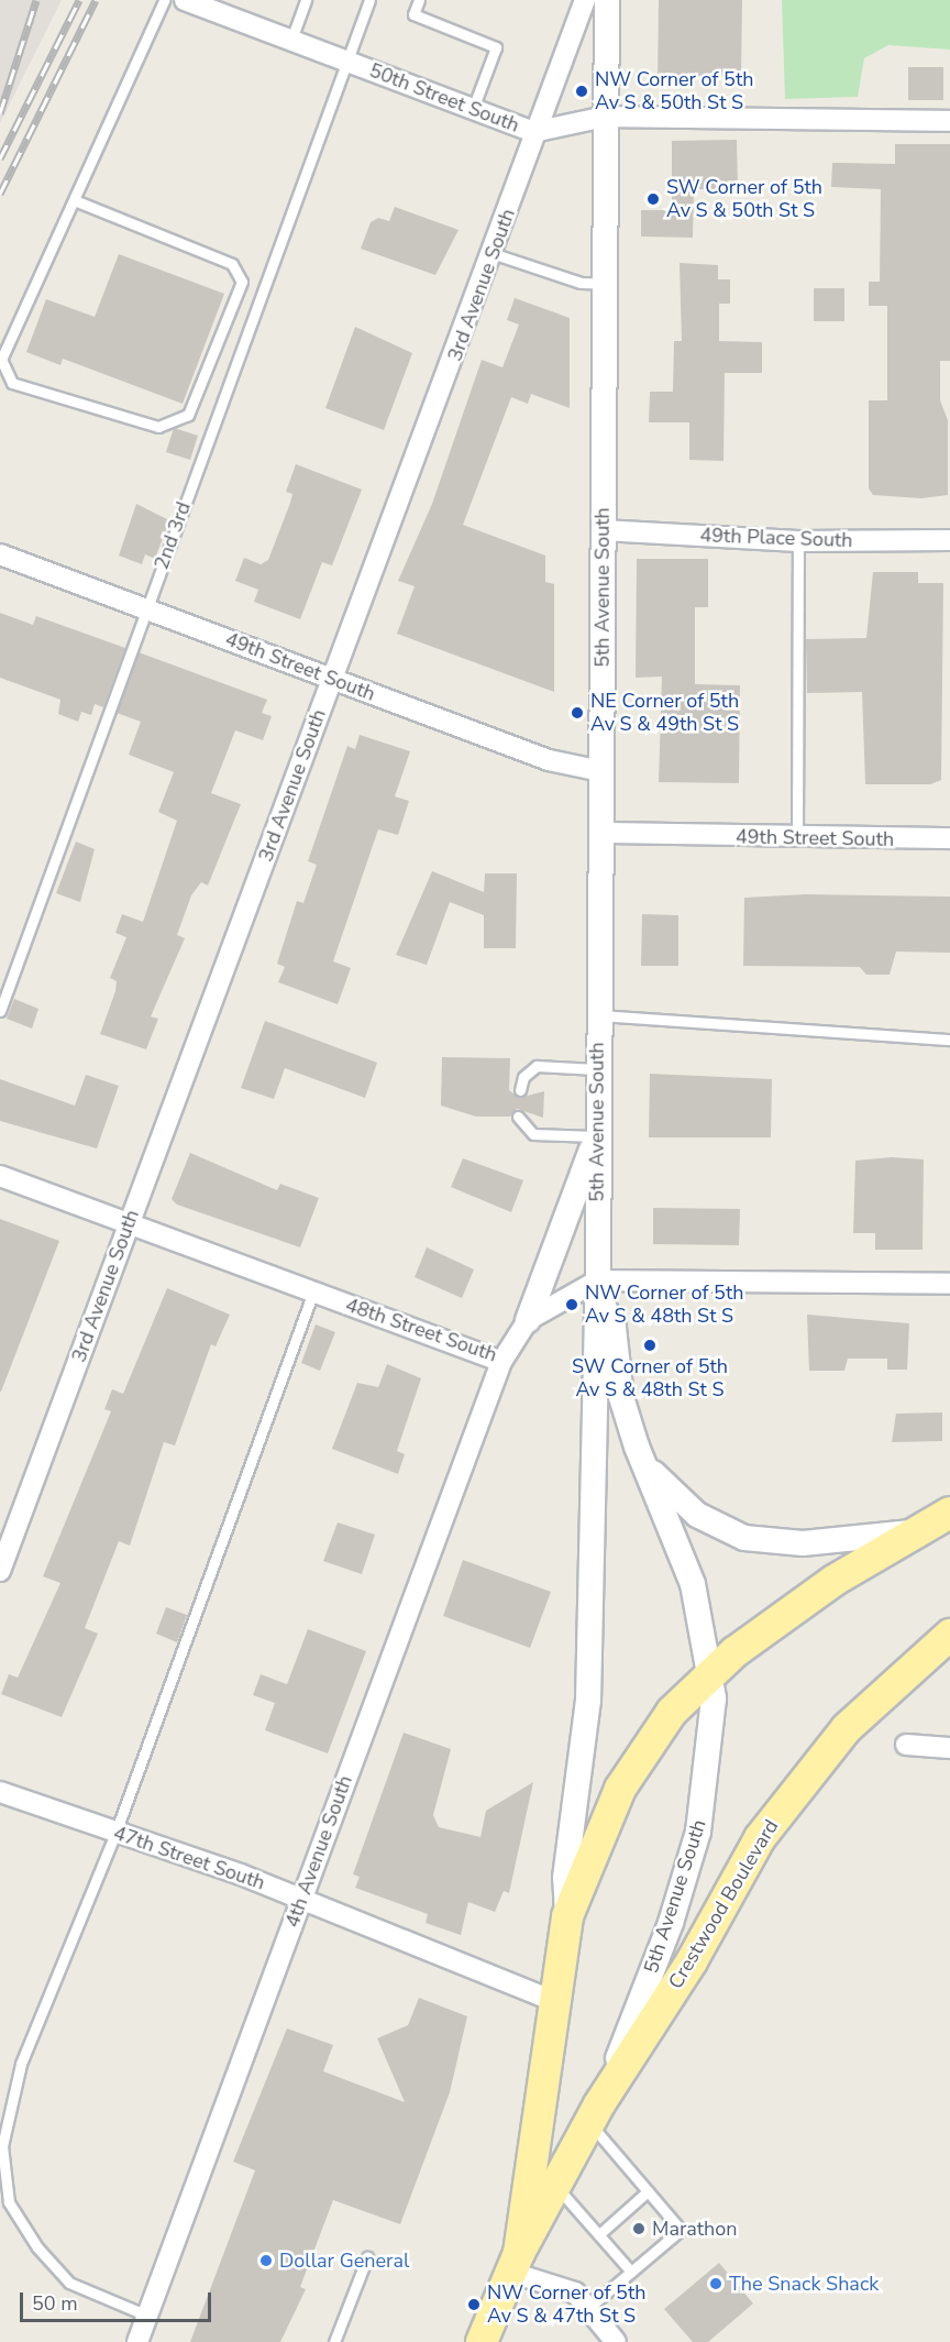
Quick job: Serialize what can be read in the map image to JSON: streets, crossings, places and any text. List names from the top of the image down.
{
  "streets": {
    "main road": ["5th Avenue South", "Crestwood Boulevard"],
    "street": [
      "50th Street South",
      "3rd Avenue South",
      "49th Place South",
      "49th Street South",
      "48th Street South",
      "4th Avenue South",
      "47th Street South"
    ],
    "lane": ["2nd 3rd"]
  },
  "crossings": [
    ["50th Street South", "3rd Avenue South"],
    ["50th Street South", "2nd 3rd"],
    ["50th Street South", "5th Avenue South"],
    ["3rd Avenue South", "49th Street South"],
    ["3rd Avenue South", "48th Street South"],
    ["2nd 3rd", "49th Street South"],
    ["49th Place South", "5th Avenue South"],
    ["5th Avenue South", "49th Street South"],
    ["5th Avenue South", "48th Street South"],
    ["5th Avenue South", "47th Street South"],
    ["5th Avenue South", "Crestwood Boulevard"],
    ["48th Street South", "4th Avenue South"],
    ["4th Avenue South", "47th Street South"]
  ],
  "places": [
    "NW Corner of 5th Av S & 50th St S",
    "SW Corner of 5th Av S & 50th St S",
    "NE Corner of 5th Av S & 49th St S",
    "NW Corner of 5th Av S & 48th St S",
    "SW Corner of 5th Av S & 48th St S",
    "Marathon",
    "Dollar General",
    "The Snack Shack",
    "NW Corner of 5th Av S & 47th St S"
  ],
  "scale_bar": "50 m"
}
